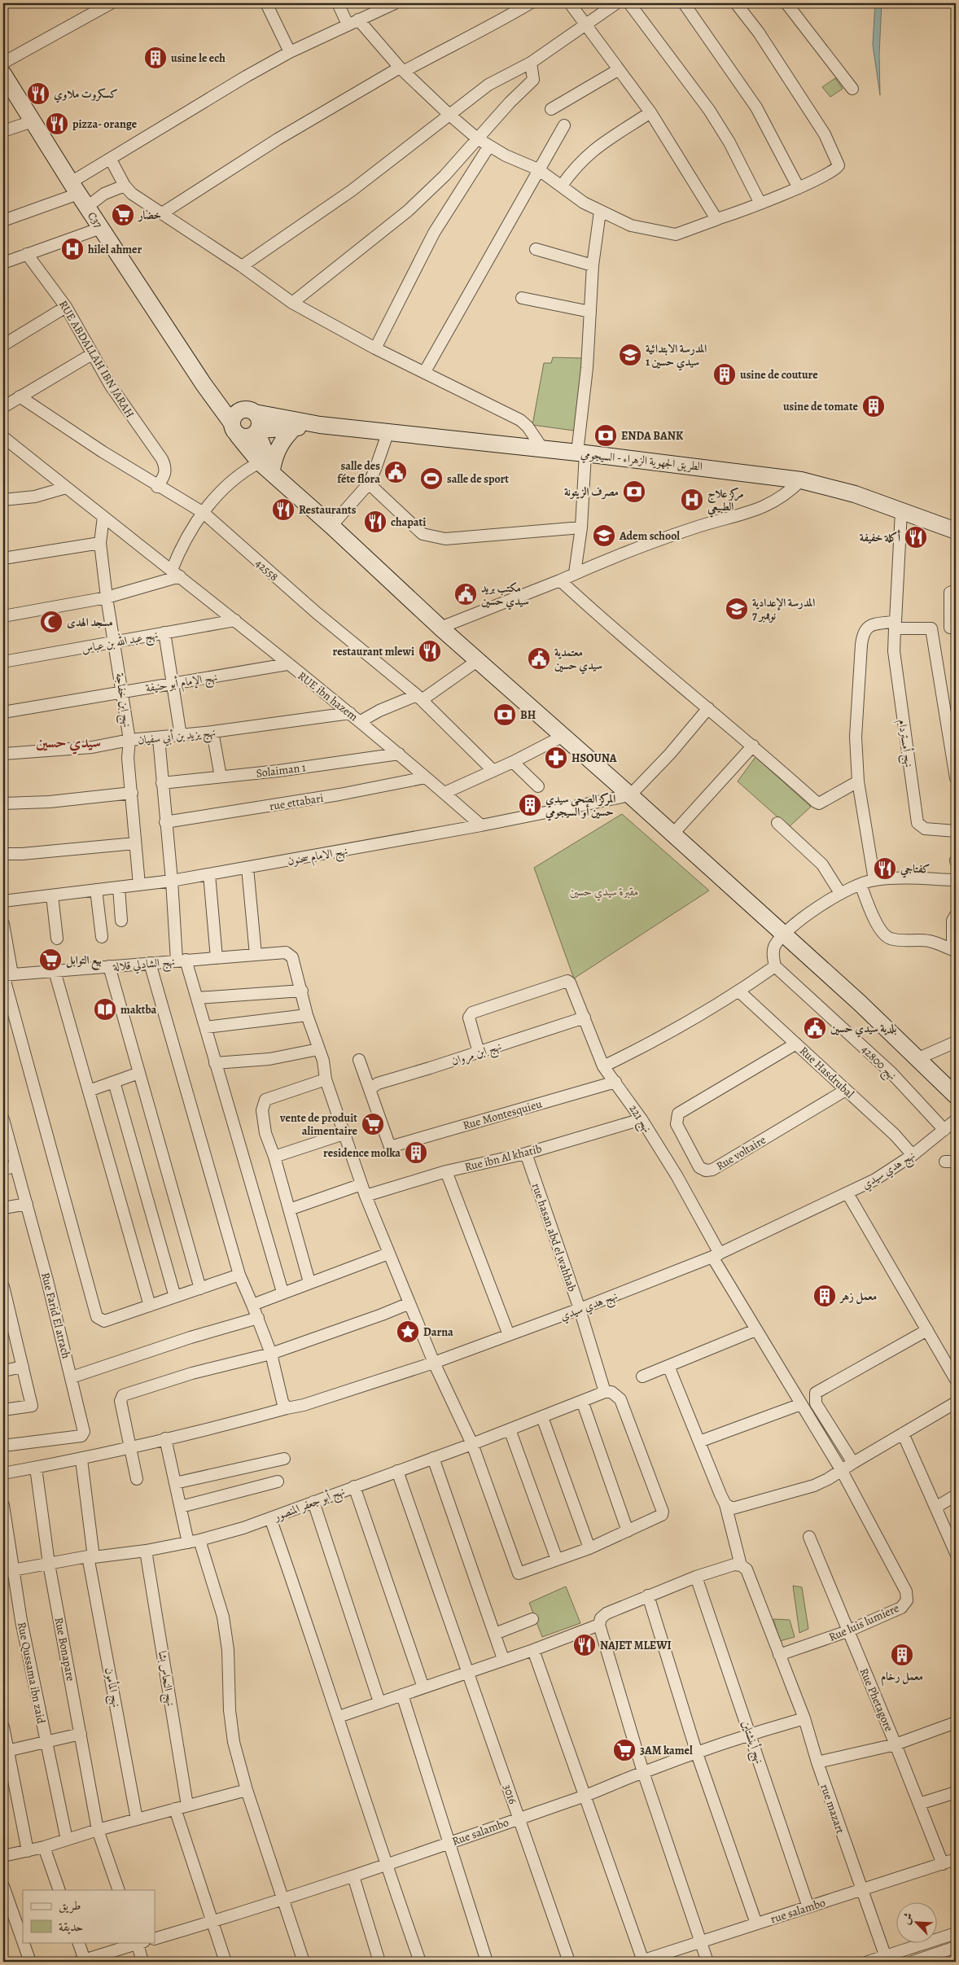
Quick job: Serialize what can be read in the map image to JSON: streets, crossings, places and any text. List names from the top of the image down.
{
  "streets": {
    "main road": ["C37", "الطريق الجهوية الزهراء - السيجومي"],
    "street": [
      "RUE ABDALLAH IBN JARAH",
      "42558",
      "نهج عبد الله بن عباس",
      "نهج الإمام أبو حنيفة",
      "RUE ibn hazem",
      "نهج ابن خفاجة",
      "نهج يزيد بن أبي سفيان",
      "نهج أمستردام",
      "Solaiman 1",
      "rue ettabari",
      "نهج الامام سحنون",
      "نهج الشادلي قلالة",
      "نهج ابن مروان",
      "نهج 42800",
      "Rue Hasdrubal",
      "Rue Montesquieu",
      "نهج 221",
      "Rue voltaire",
      "Rue ibn Al khatib",
      "نهج هدي سيدي",
      "rue hasan abd el wahhab",
      "Rue Farid El atrach",
      "نهج أبو جعفر المنصور",
      "Rue luis lumiere",
      "Rue Bonapare",
      "Rue Qussama ibn zaid",
      "نهج النحاس بشا",
      "نهج المأمون",
      "Rue Phetagore",
      "نهج أينشتاين",
      "3016",
      "rue mazart",
      "Rue salambo",
      "rue salambo"
    ]
  },
  "crossings": [
    ["C37", "نهج الامام سحنون"],
    ["RUE ABDALLAH IBN JARAH", "42558"],
    ["الطريق الجهوية الزهراء - السيجومي", "نهج أمستردام"],
    ["نهج عبد الله بن عباس", "RUE ibn hazem"],
    ["نهج عبد الله بن عباس", "نهج ابن خفاجة"],
    ["نهج الإمام أبو حنيفة", "RUE ibn hazem"],
    ["نهج الإمام أبو حنيفة", "نهج ابن خفاجة"],
    ["RUE ibn hazem", "نهج يزيد بن أبي سفيان"],
    ["RUE ibn hazem", "Solaiman 1"],
    ["RUE ibn hazem", "rue ettabari"],
    ["RUE ibn hazem", "نهج الامام سحنون"],
    ["نهج ابن خفاجة", "نهج يزيد بن أبي سفيان"],
    ["نهج ابن خفاجة", "نهج الامام سحنون"],
    ["نهج ابن مروان", "Rue Montesquieu"],
    ["نهج ابن مروان", "نهج 221"],
    ["نهج 42800", "نهج هدي سيدي"],
    ["Rue Hasdrubal", "Rue voltaire"],
    ["Rue Hasdrubal", "نهج هدي سيدي"],
    ["Rue Montesquieu", "نهج 221"],
    ["نهج 221", "Rue ibn Al khatib"],
    ["نهج 221", "نهج هدي سيدي"],
    ["نهج 221", "Rue luis lumiere"],
    ["Rue ibn Al khatib", "rue hasan abd el wahhab"],
    ["نهج هدي سيدي", "rue hasan abd el wahhab"],
    ["نهج هدي سيدي", "Rue Bonapare"],
    ["نهج هدي سيدي", "نهج المأمون"],
    ["rue hasan abd el wahhab", "نهج أبو جعفر المنصور"],
    ["نهج أبو جعفر المنصور", "Rue Bonapare"],
    ["نهج أبو جعفر المنصور", "Rue Qussama ibn zaid"],
    ["نهج أبو جعفر المنصور", "نهج النحاس بشا"],
    ["نهج أبو جعفر المنصور", "نهج المأمون"],
    ["نهج أبو جعفر المنصور", "3016"],
    ["Rue luis lumiere", "Rue Phetagore"],
    ["Rue luis lumiere", "rue mazart"],
    ["Rue Phetagore", "rue salambo"],
    ["نهج أينشتاين", "Rue salambo"],
    ["نهج أينشتاين", "rue salambo"],
    ["3016", "Rue salambo"],
    ["rue mazart", "Rue salambo"],
    ["rue mazart", "rue salambo"]
  ],
  "districts": ["سيدي حسين"],
  "parks": ["مقبرة سيدي حسين"],
  "places": {
    "building": [
      "usine le ech",
      "usine de couture",
      "usine de tomate",
      "المركز الصحي سيدي حسين أو السيجومي",
      "residence molka",
      "معمل زهر",
      "معمل رخام"
    ],
    "restaurant": [
      "كسكروت ملاوي",
      "pizza- orange",
      "Restaurants",
      "chapati",
      "أكلة خفيفة",
      "restaurant mlewi",
      "كفتاجي",
      "NAJET MLEWI"
    ],
    "supermarket": [
      "خضار",
      "بيع التوابل",
      "vente de produit alimentaire",
      "3AM kamel"
    ],
    "hospital": ["hilel ahmer", "مركز علاج الطبيعي"],
    "school or university": ["المدرسة الابتدائية سيدي حسين 1", "Adem school", "المدرسة الإعدادية 7 نوڢمبر"],
    "bank": ["ENDA BANK", "مصرف الزيتونة", "BH"],
    "public building": [
      "salle des féte flora",
      "مكتب بريد سيدي حسين",
      "معتمدية سيدي حسين",
      "بلدية سيدي حسين"
    ],
    "sports": ["salle de sport"],
    "mosque": ["مسجد الهدى"],
    "pharmacy": ["HSOUNA"],
    "library": ["maktba"],
    "place": ["Darna"]
  },
  "legend": ["طريق", "حديقة"],
  "north": "top left"
}
